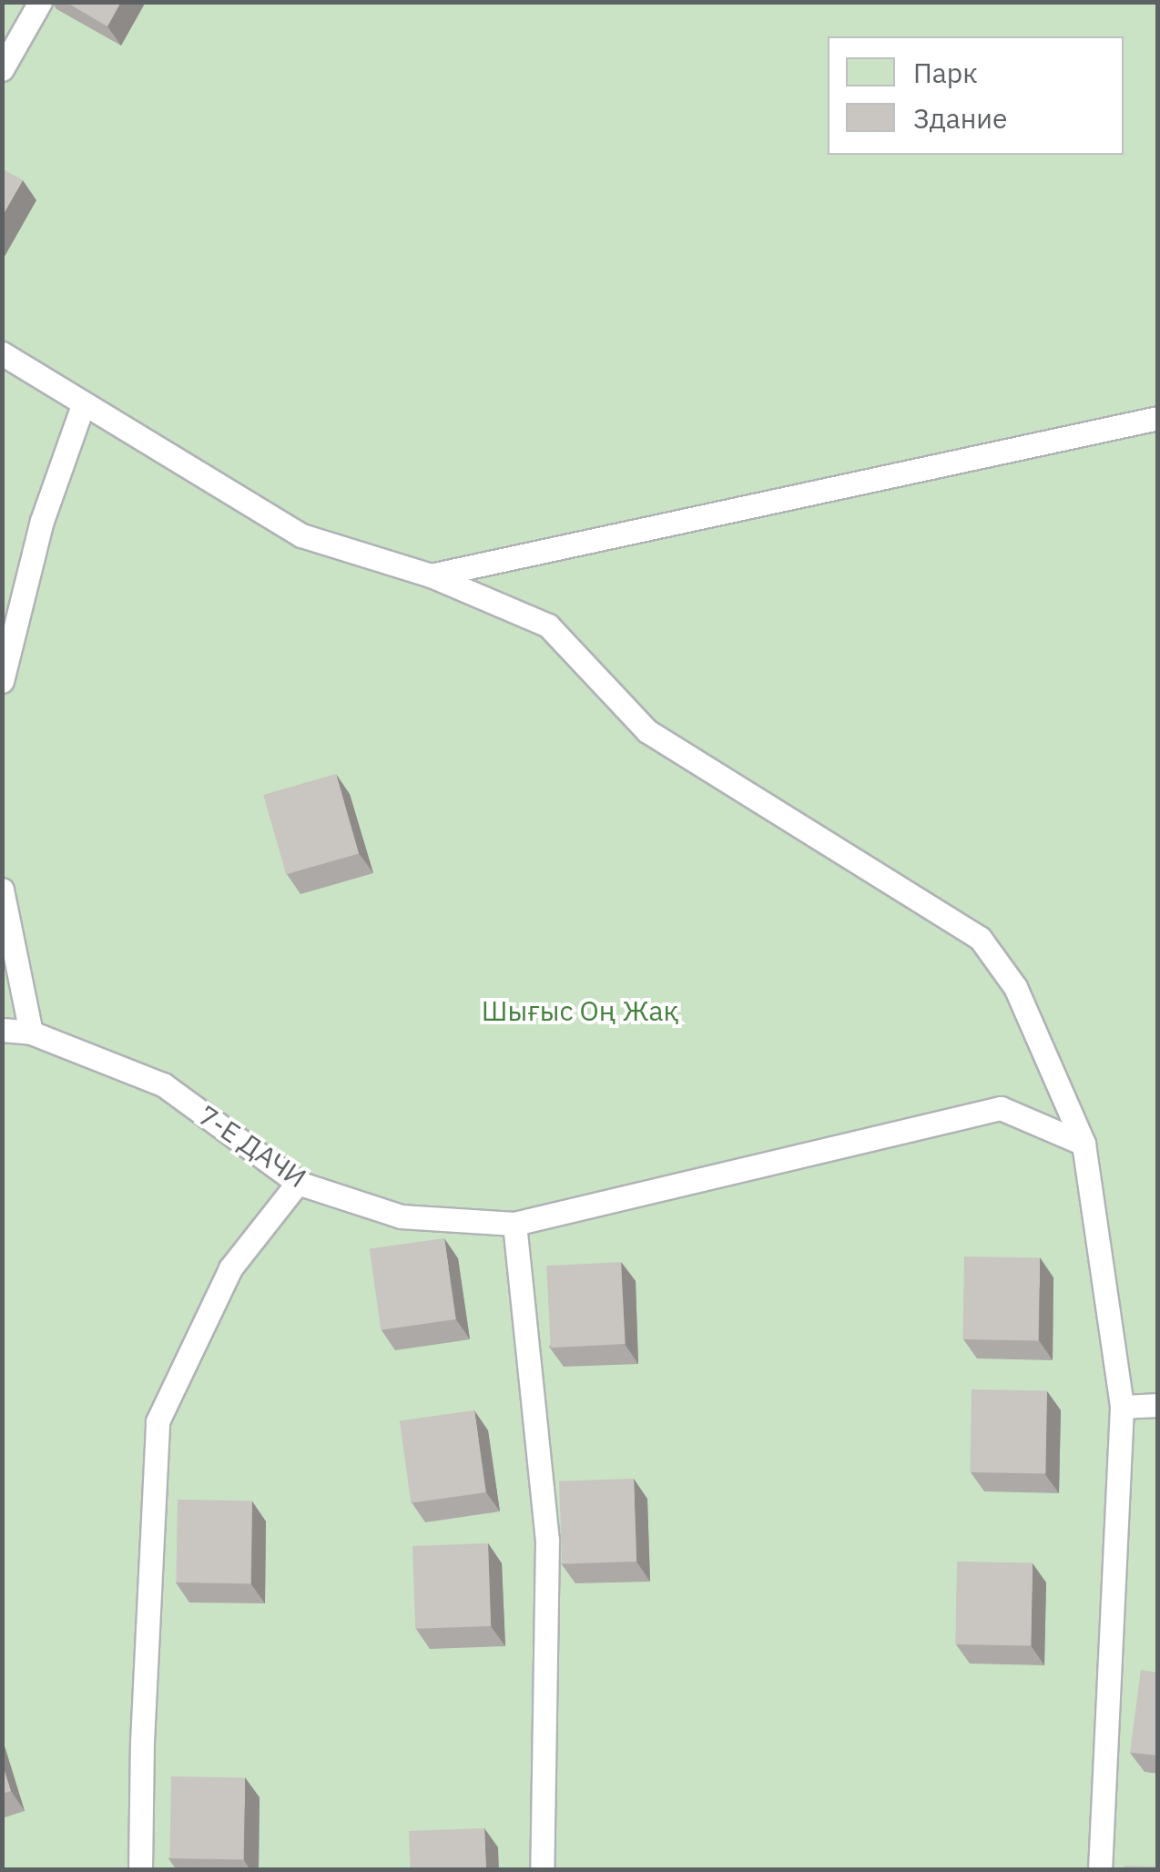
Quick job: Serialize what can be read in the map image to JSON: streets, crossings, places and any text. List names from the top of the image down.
{
  "streets": {
    "lane": ["7-Е ДАЧИ"]
  },
  "parks": ["Шығыс Оң Жақ"],
  "legend": ["Парк", "Здание"]
}
